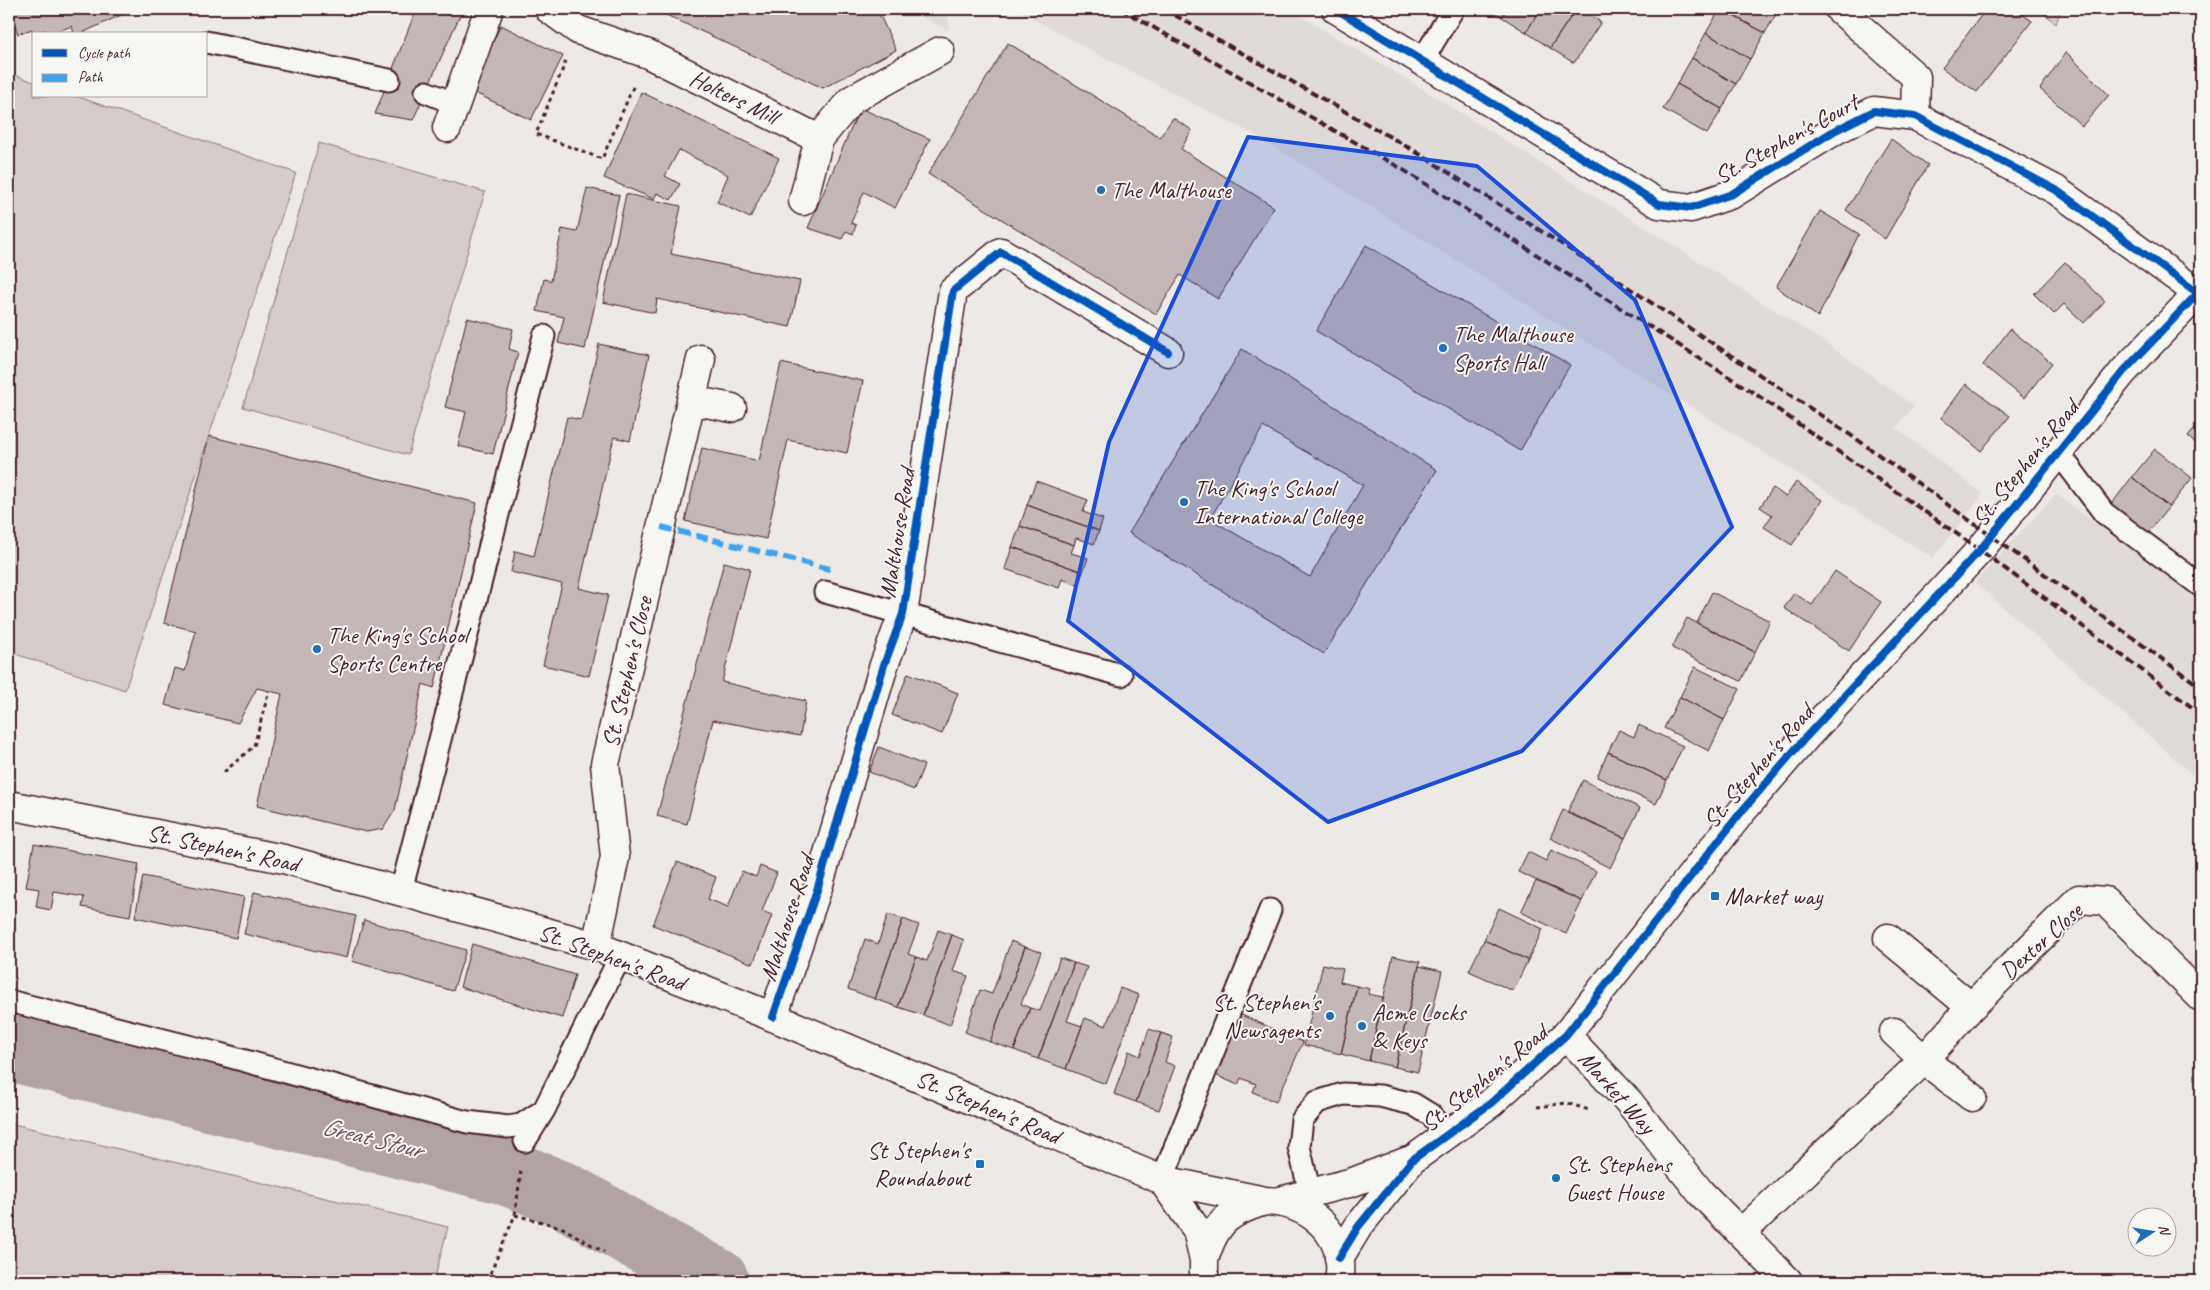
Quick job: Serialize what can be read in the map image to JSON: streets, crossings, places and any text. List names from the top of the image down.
{
  "streets": {
    "street": [
      "Holters Mill",
      "St. Stephen's Court",
      "St. Stephen's Road",
      "Malthouse Road",
      "St. Stephen's Close",
      "Dextor Close",
      "Market Way"
    ]
  },
  "crossings": [
    ["St. Stephen's Court", "St. Stephen's Road"],
    ["St. Stephen's Road", "Malthouse Road"],
    ["St. Stephen's Road", "St. Stephen's Close"],
    ["St. Stephen's Road", "Market Way"],
    ["Dextor Close", "Market Way"]
  ],
  "water": ["Great Stour"],
  "places": {
    "other": [
      "The Malthouse",
      "The Malthouse Sports Hall",
      "The King's School International College",
      "The King's School Sports Centre",
      "St. Stephen's Newsagents",
      "Acme Locks & Keys",
      "St. Stephens Guest House"
    ],
    "transit": ["Market way", "St Stephen's Roundabout"]
  },
  "legend": ["Cycle path", "Path"],
  "north": "right"
}
